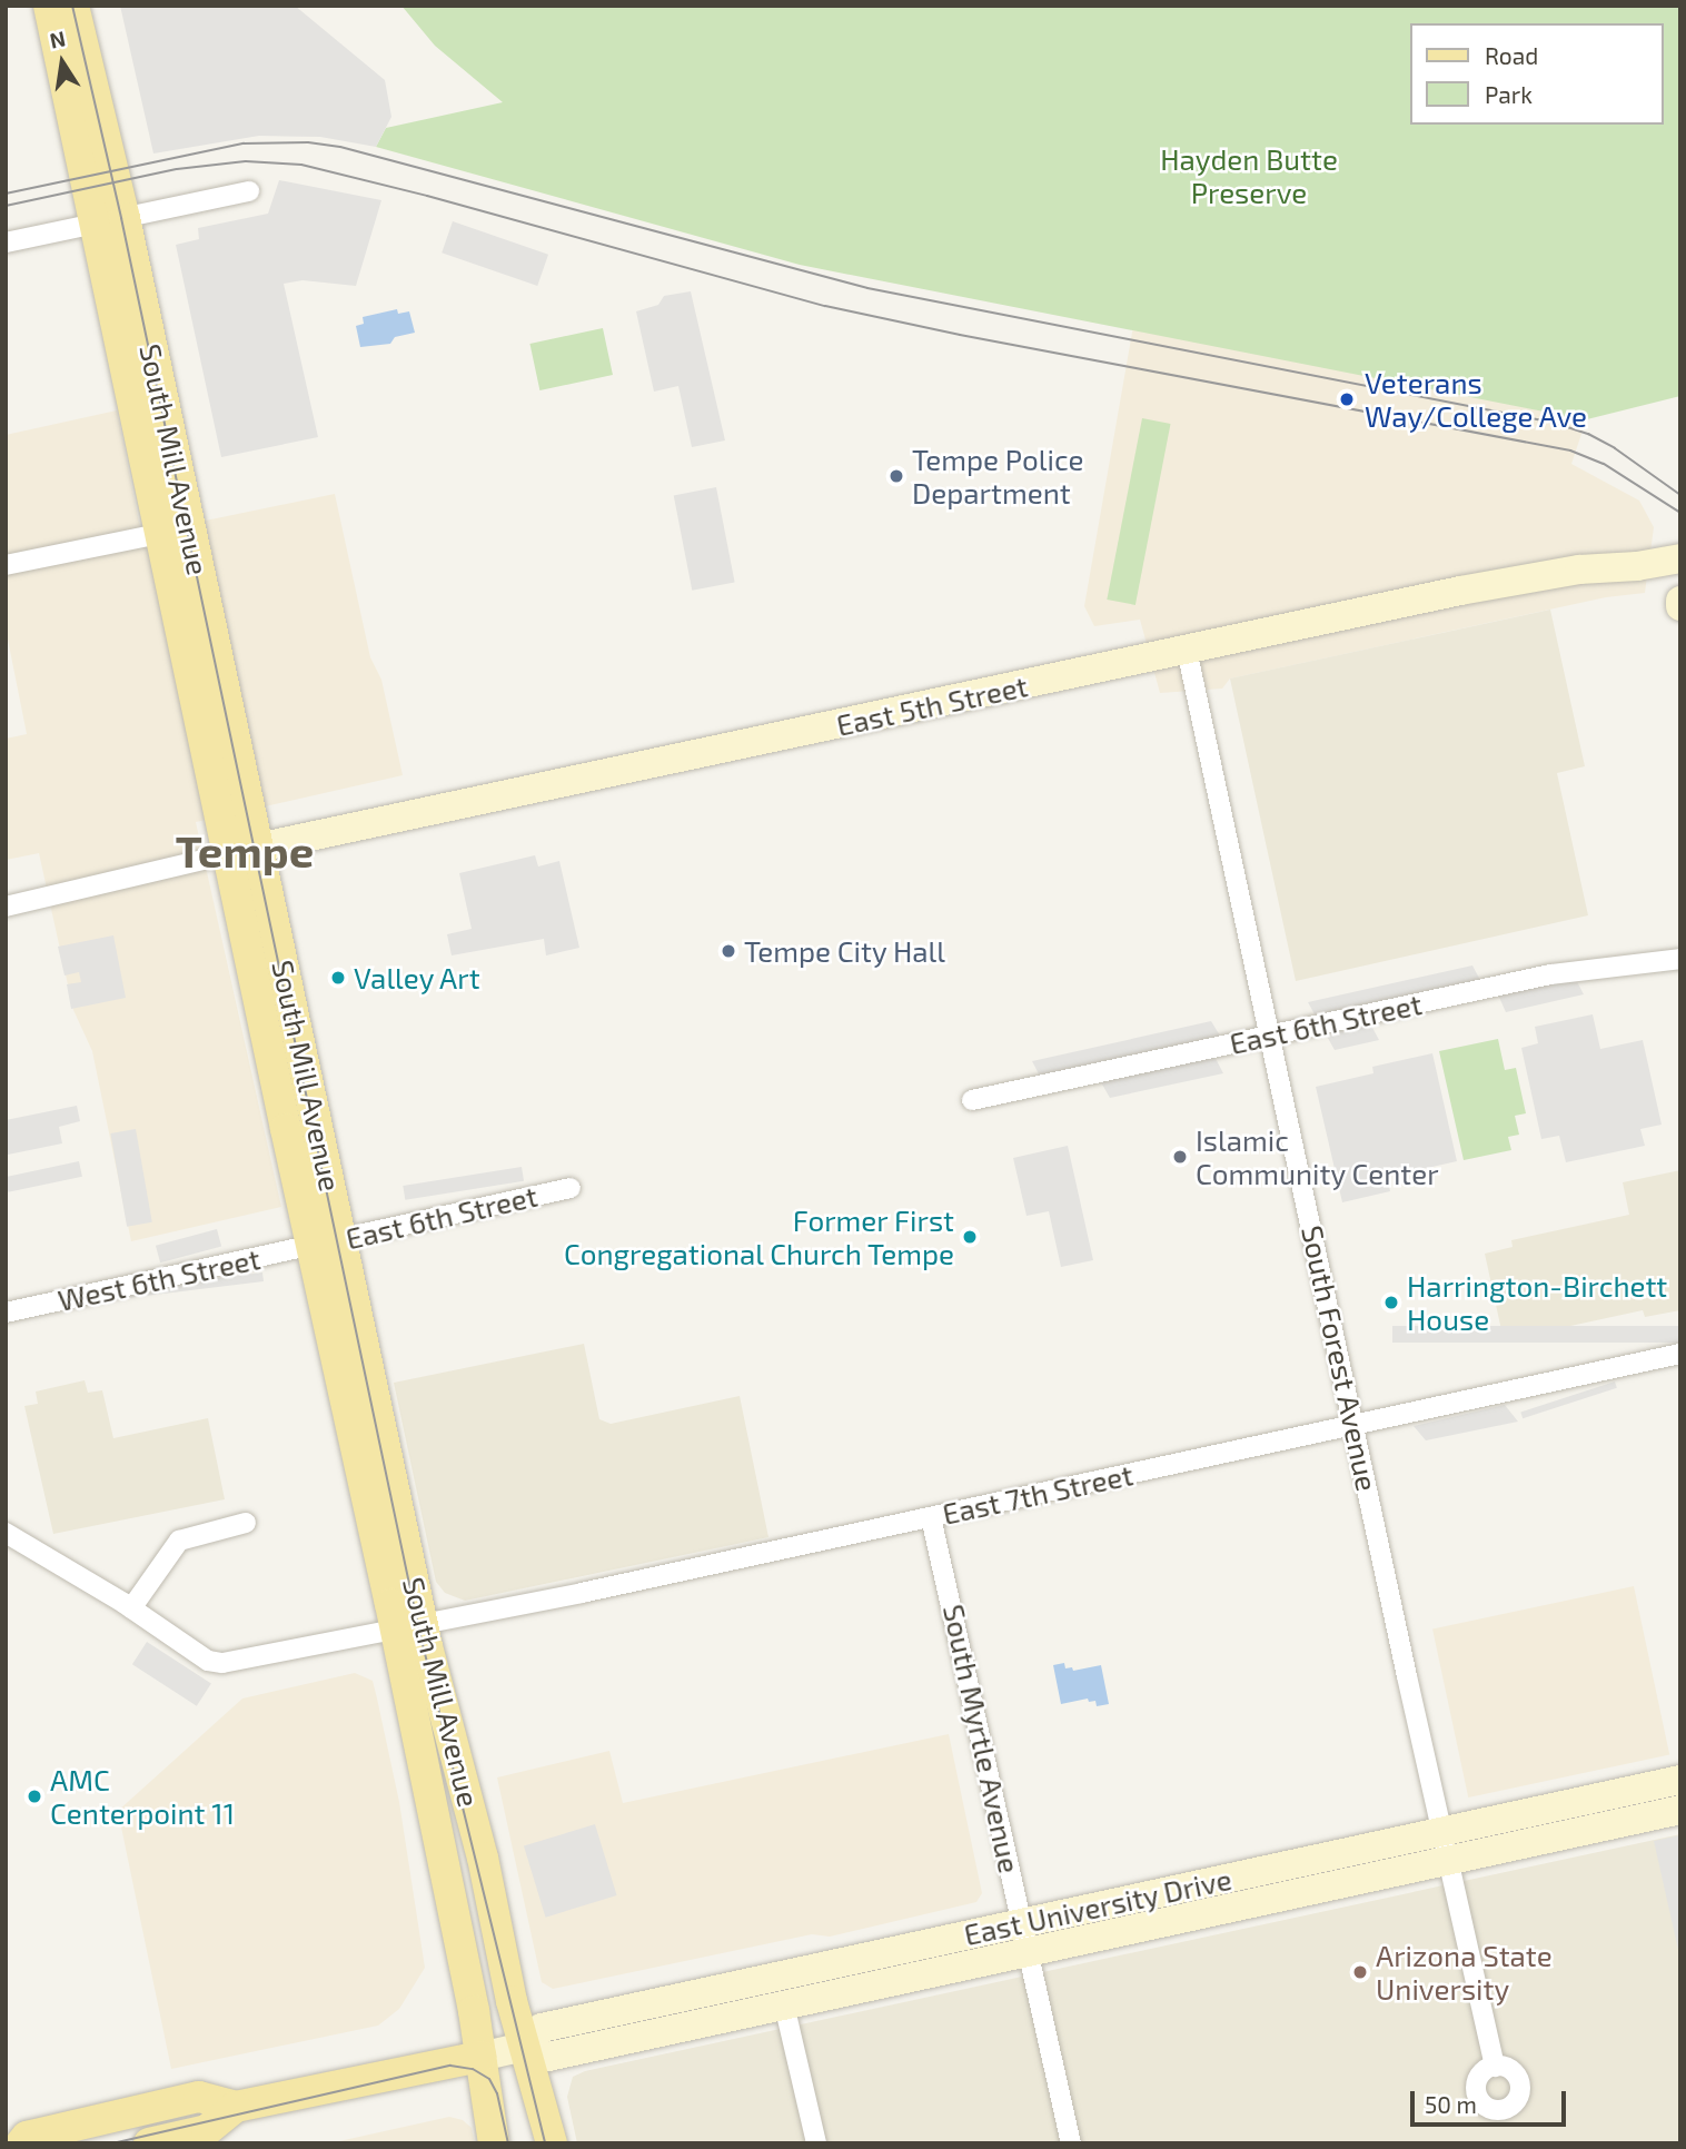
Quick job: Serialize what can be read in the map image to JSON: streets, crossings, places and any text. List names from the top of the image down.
{
  "streets": {
    "main road": ["South Mill Avenue", "East 5th Street", "East University Drive"],
    "street": [
      "East 6th Street",
      "West 6th Street",
      "South Forest Avenue",
      "East 7th Street",
      "South Myrtle Avenue"
    ]
  },
  "crossings": [
    ["South Mill Avenue", "East 5th Street"],
    ["South Mill Avenue", "East 6th Street"],
    ["South Mill Avenue", "West 6th Street"],
    ["South Mill Avenue", "East 7th Street"],
    ["South Mill Avenue", "East University Drive"],
    ["East 5th Street", "South Forest Avenue"],
    ["East 6th Street", "West 6th Street"],
    ["East 6th Street", "South Forest Avenue"],
    ["South Forest Avenue", "East 7th Street"],
    ["South Forest Avenue", "East University Drive"],
    ["East 7th Street", "South Myrtle Avenue"],
    ["South Myrtle Avenue", "East University Drive"]
  ],
  "districts": ["Tempe"],
  "parks": ["Hayden Butte Preserve"],
  "places": [
    "Veterans Way/College Ave",
    "Tempe Police Department",
    "Tempe City Hall",
    "Valley Art",
    "Islamic Community Center",
    "Former First Congregational Church Tempe",
    "Harrington-Birchett House",
    "AMC Centerpoint 11",
    "Arizona State University"
  ],
  "legend": ["Road", "Park"],
  "scale_bar": "50 m",
  "north": "top"
}
